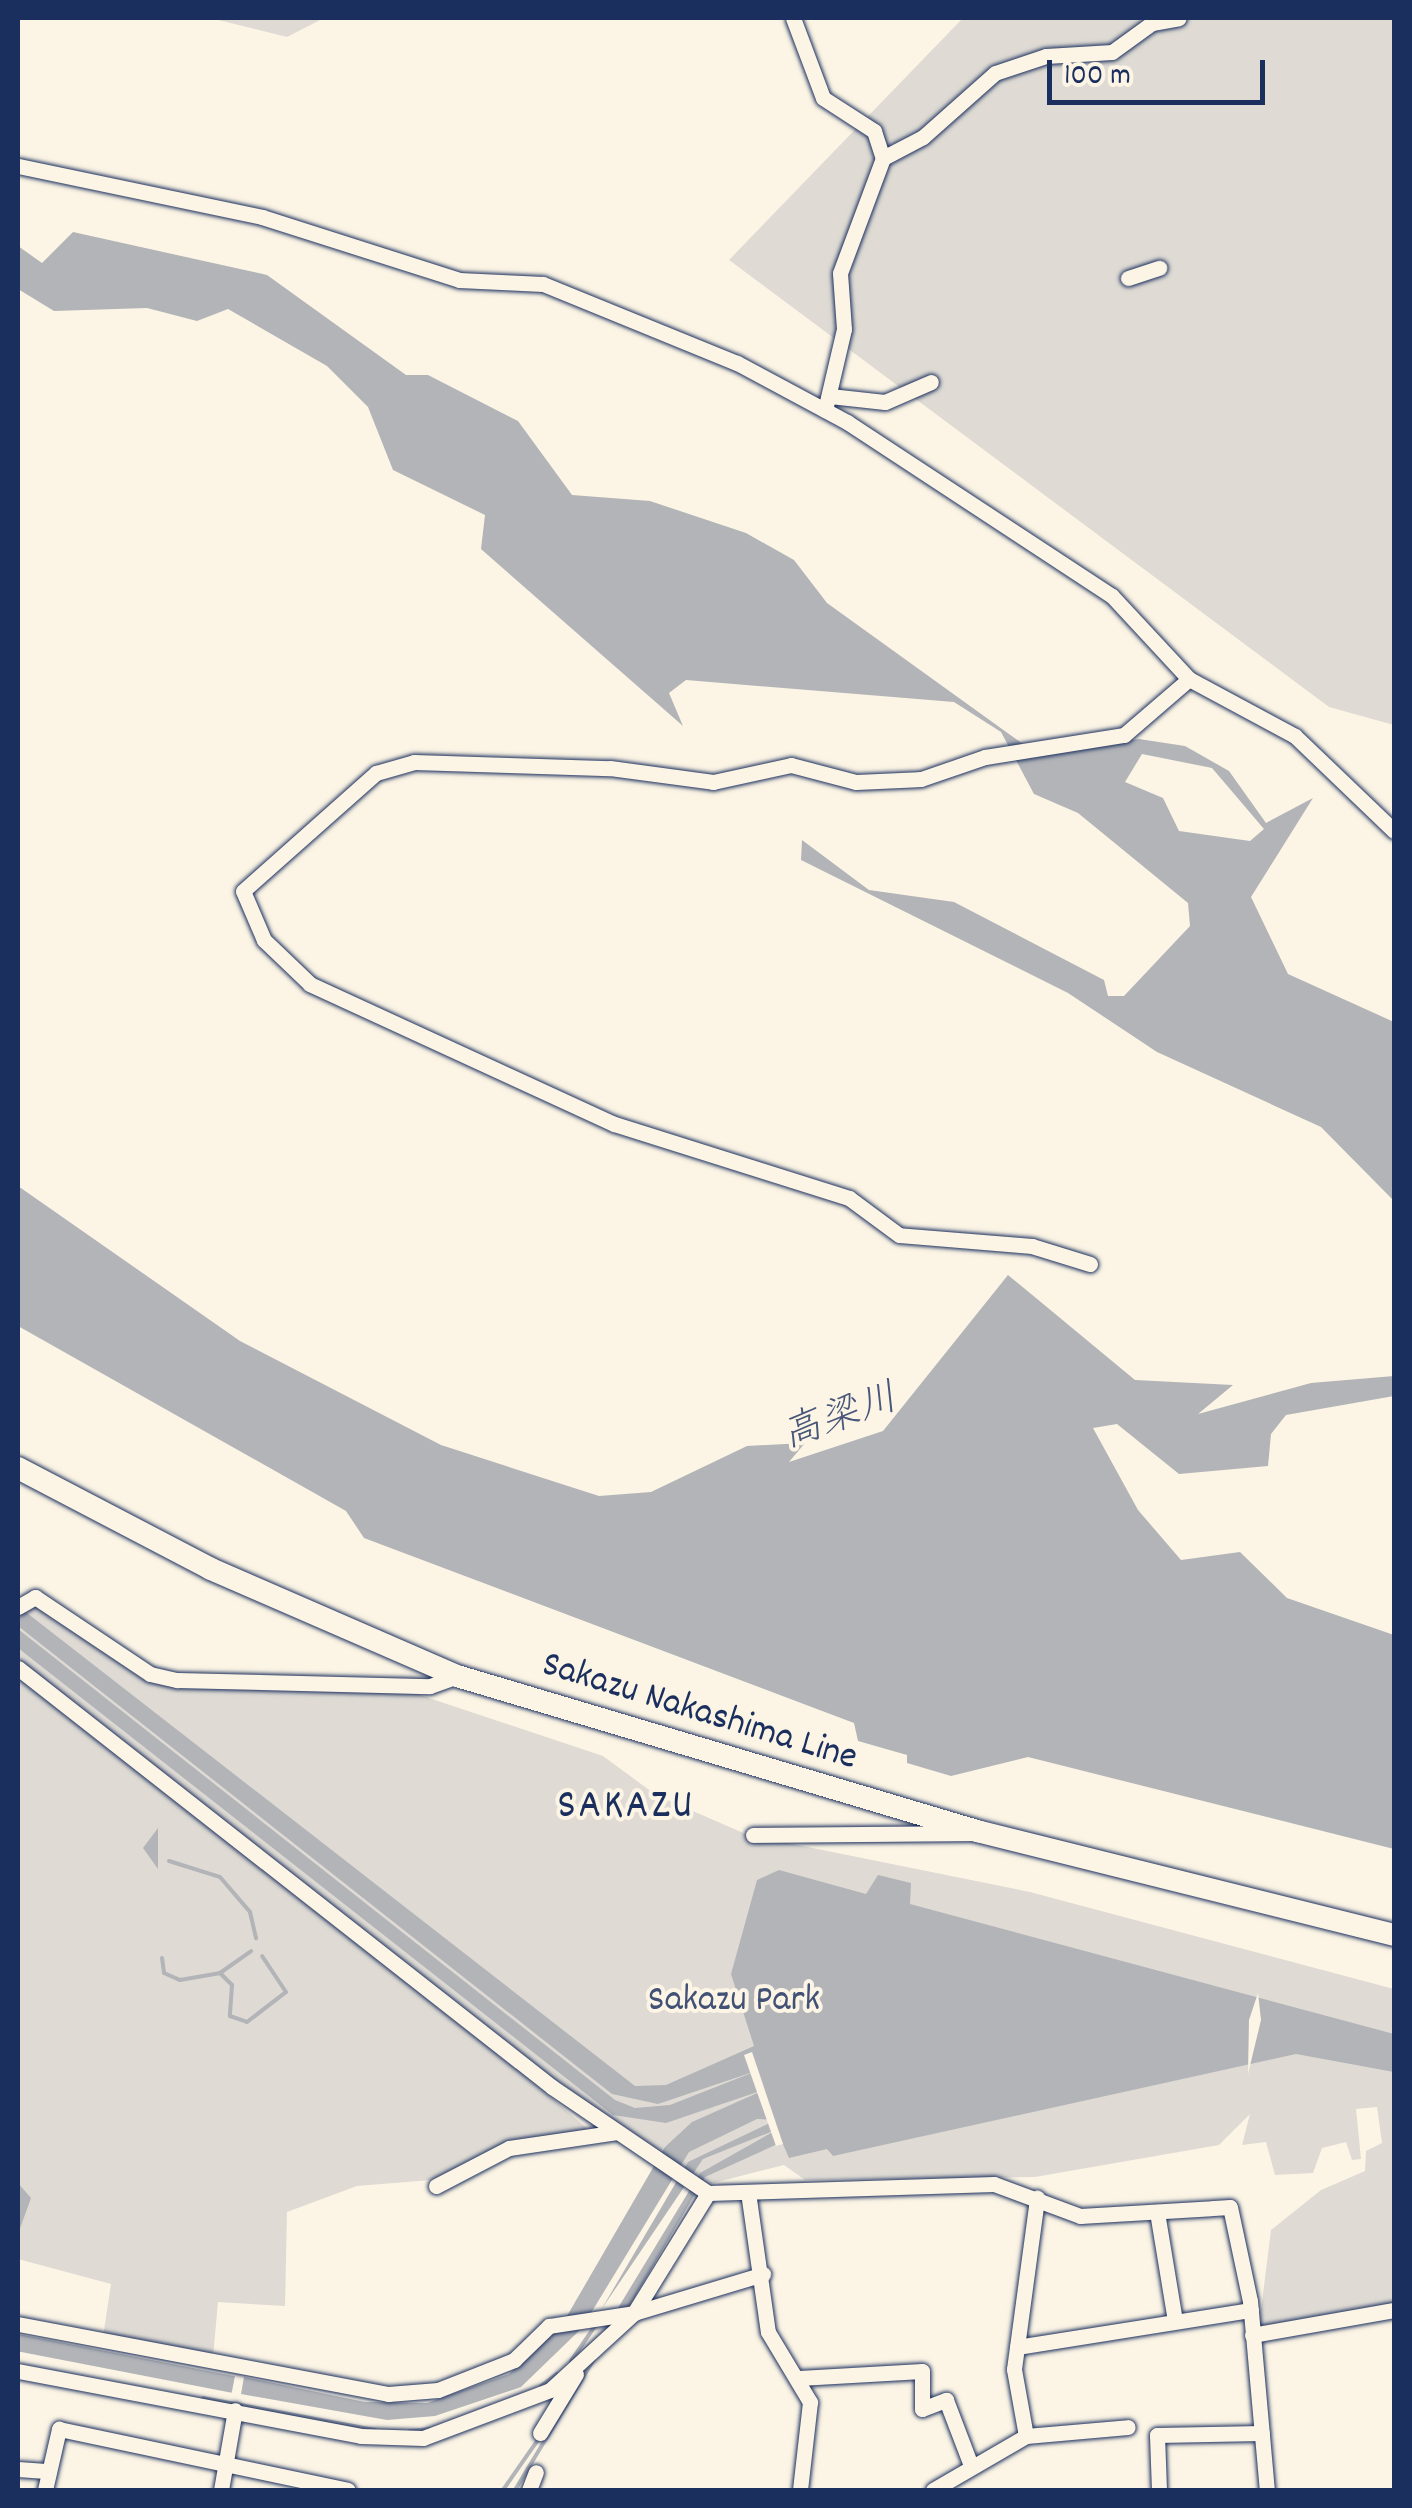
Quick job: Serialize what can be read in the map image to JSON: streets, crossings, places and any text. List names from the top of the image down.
{
  "streets": {
    "main road": ["Sakazu Nakashima Line"]
  },
  "districts": ["SAKAZU"],
  "water": ["高梁川"],
  "parks": ["Sakazu Park"],
  "scale_bar": "100 m"
}
